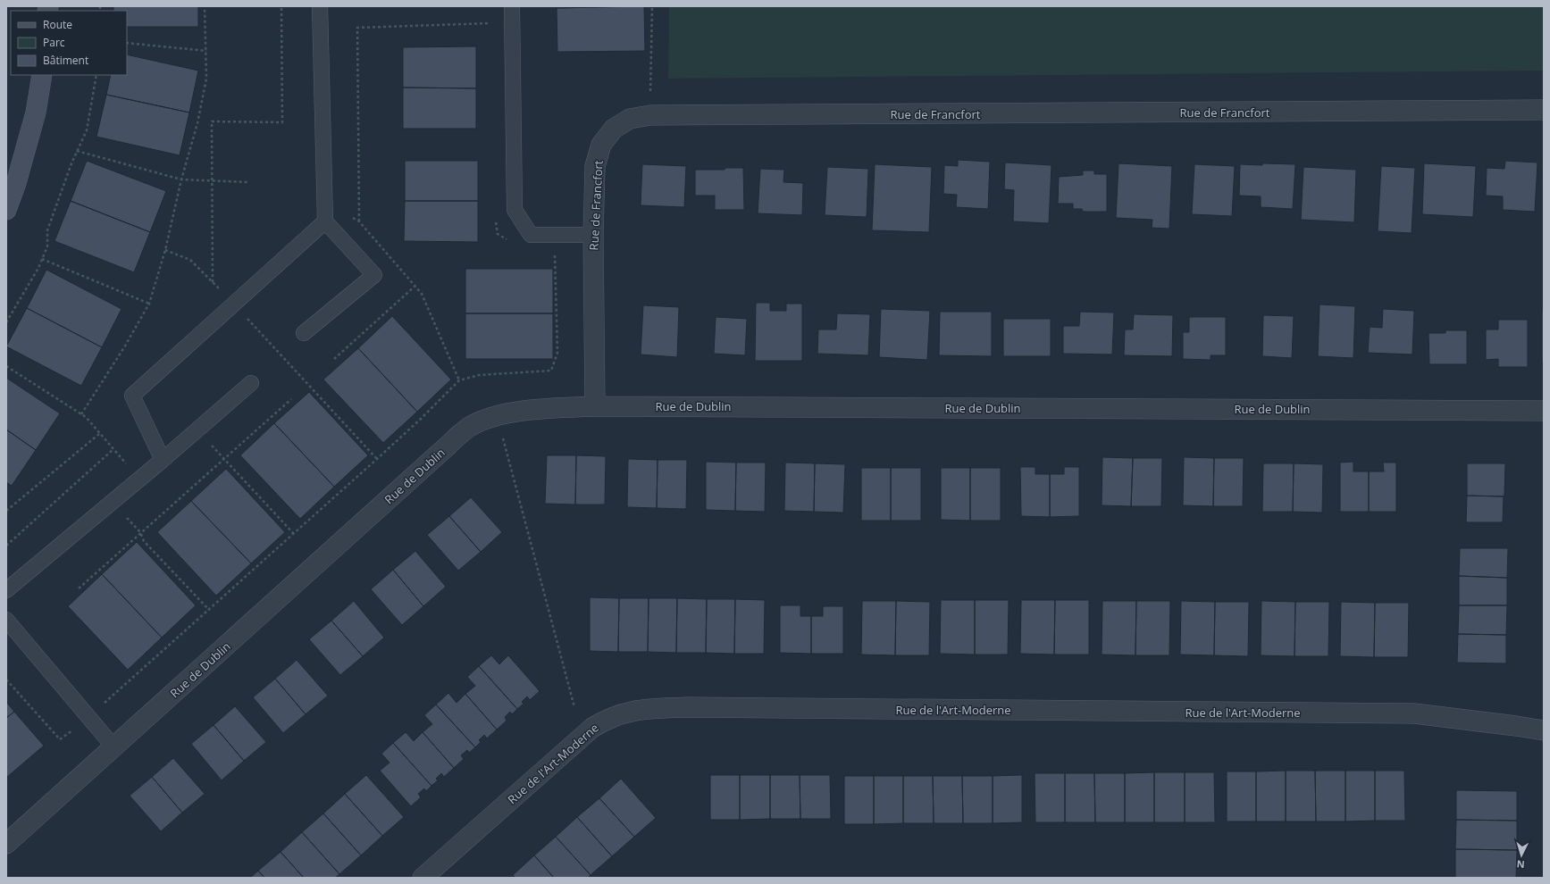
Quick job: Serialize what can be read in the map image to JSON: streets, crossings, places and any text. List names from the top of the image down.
{
  "streets": {
    "street": ["Rue de Francfort", "Rue de Dublin", "Rue de l'Art-Moderne"]
  },
  "crossings": [
    ["Rue de Francfort", "Rue de Dublin"]
  ],
  "legend": ["Route", "Parc", "Bâtiment"],
  "north": "bottom"
}
